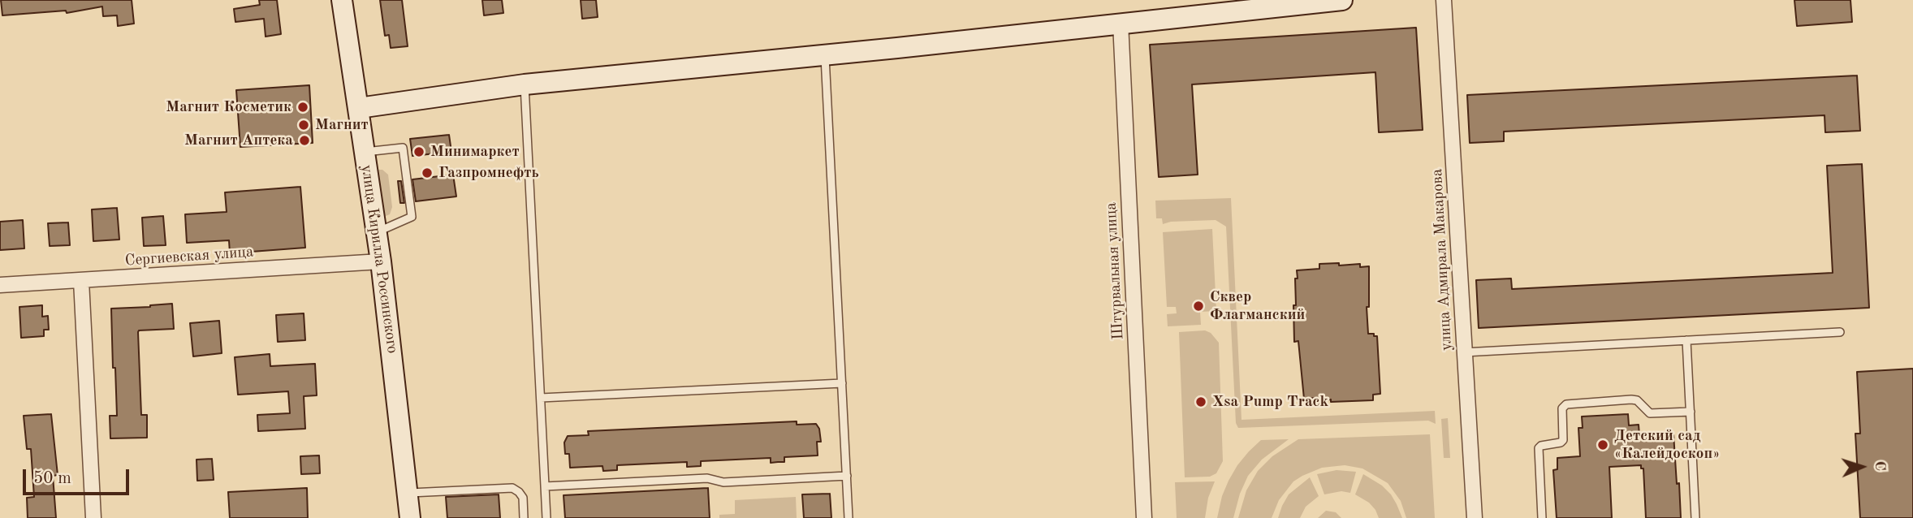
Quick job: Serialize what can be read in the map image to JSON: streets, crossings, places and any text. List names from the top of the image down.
{
  "streets": {
    "street": [
      "Сергиевская улица",
      "улица Кирилла Россинского",
      "улица Адмирала Макарова",
      "Штурвальная улица"
    ]
  },
  "crossings": [
    ["Сергиевская улица", "улица Кирилла Россинского"]
  ],
  "places": [
    "Магнит Косметик",
    "Магнит",
    "Магнит Аптека",
    "Минимаркет",
    "Газпромнефть",
    "Сквер Флагманский",
    "Xsa Pump Track",
    "Детский сад «Калейдоскоп»"
  ],
  "scale_bar": "50 m",
  "north": "right"
}
